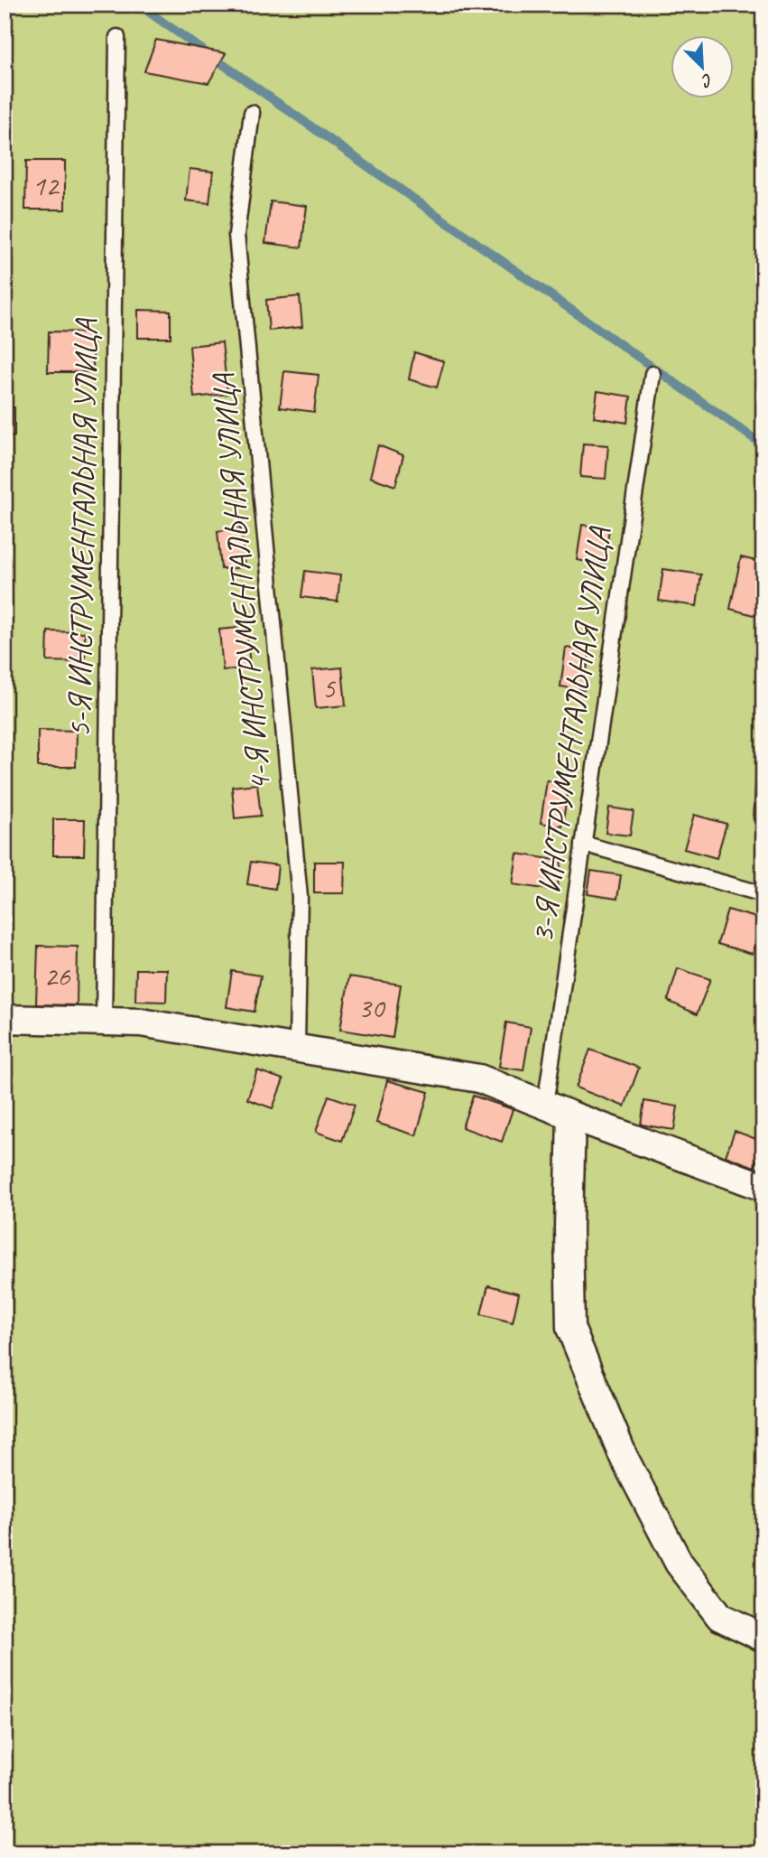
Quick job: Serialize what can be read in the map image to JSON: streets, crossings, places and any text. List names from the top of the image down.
{
  "streets": {
    "lane": ["5-Я ИНСТРУМЕНТАЛЬНАЯ УЛИЦА", "4-Я ИНСТРУМЕНТАЛЬНАЯ УЛИЦА", "3-Я ИНСТРУМЕНТАЛЬНАЯ УЛИЦА"]
  },
  "house_numbers": [
    "12",
    "5",
    "26",
    "30"
  ],
  "north": "bottom right"
}
